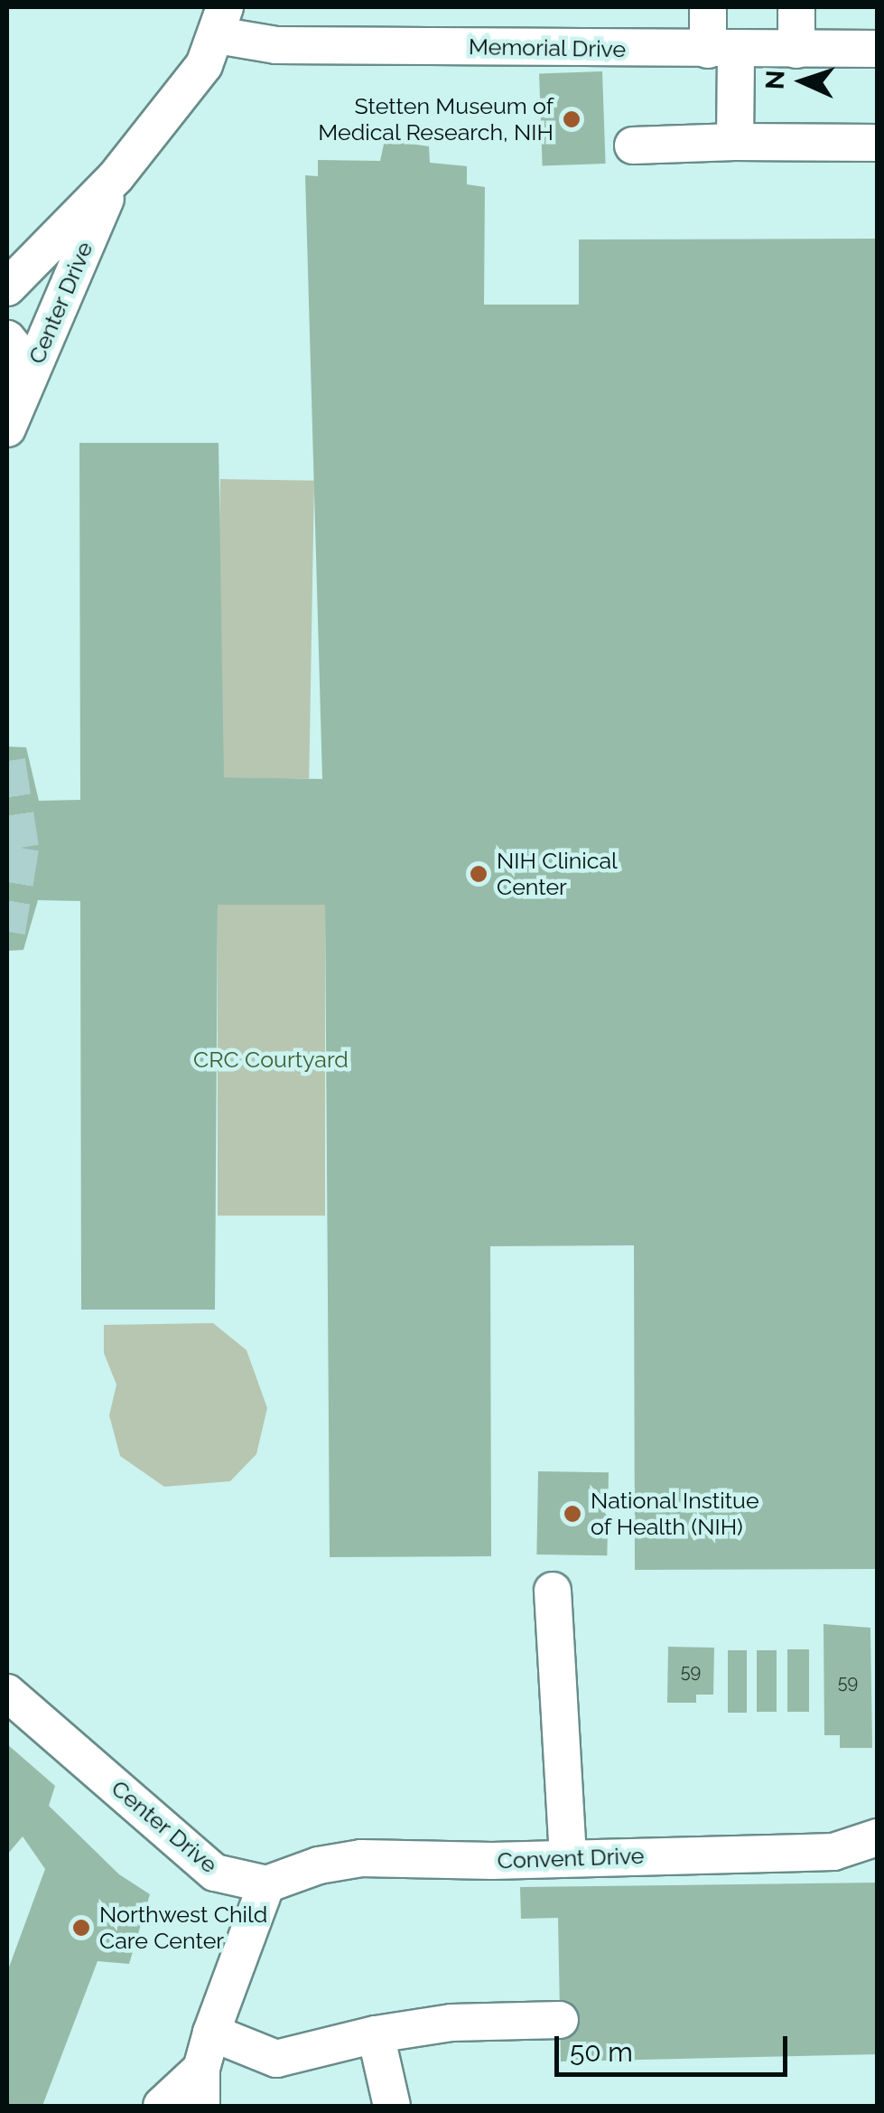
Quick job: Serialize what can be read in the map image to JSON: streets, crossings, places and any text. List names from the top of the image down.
{
  "streets": {
    "street": ["Memorial Drive", "Center Drive", "Convent Drive"]
  },
  "crossings": [
    ["Memorial Drive", "Center Drive"],
    ["Center Drive", "Convent Drive"]
  ],
  "parks": ["CRC Courtyard"],
  "places": [
    "Stetten Museum of Medical Research, NIH",
    "NIH Clinical Center",
    "National Institue of Health (NIH)",
    "Northwest Child Care Center"
  ],
  "house_numbers": ["59", "59"],
  "scale_bar": "50 m",
  "north": "left"
}
